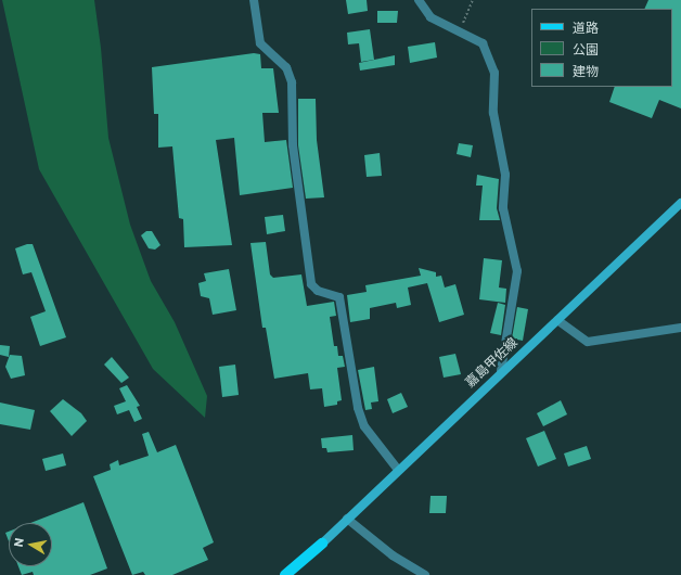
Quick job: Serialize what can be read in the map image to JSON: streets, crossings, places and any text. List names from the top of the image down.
{
  "streets": {
    "main road": ["嘉島甲佐線"]
  },
  "legend": ["道路", "公園", "建物"],
  "north": "left"
}
